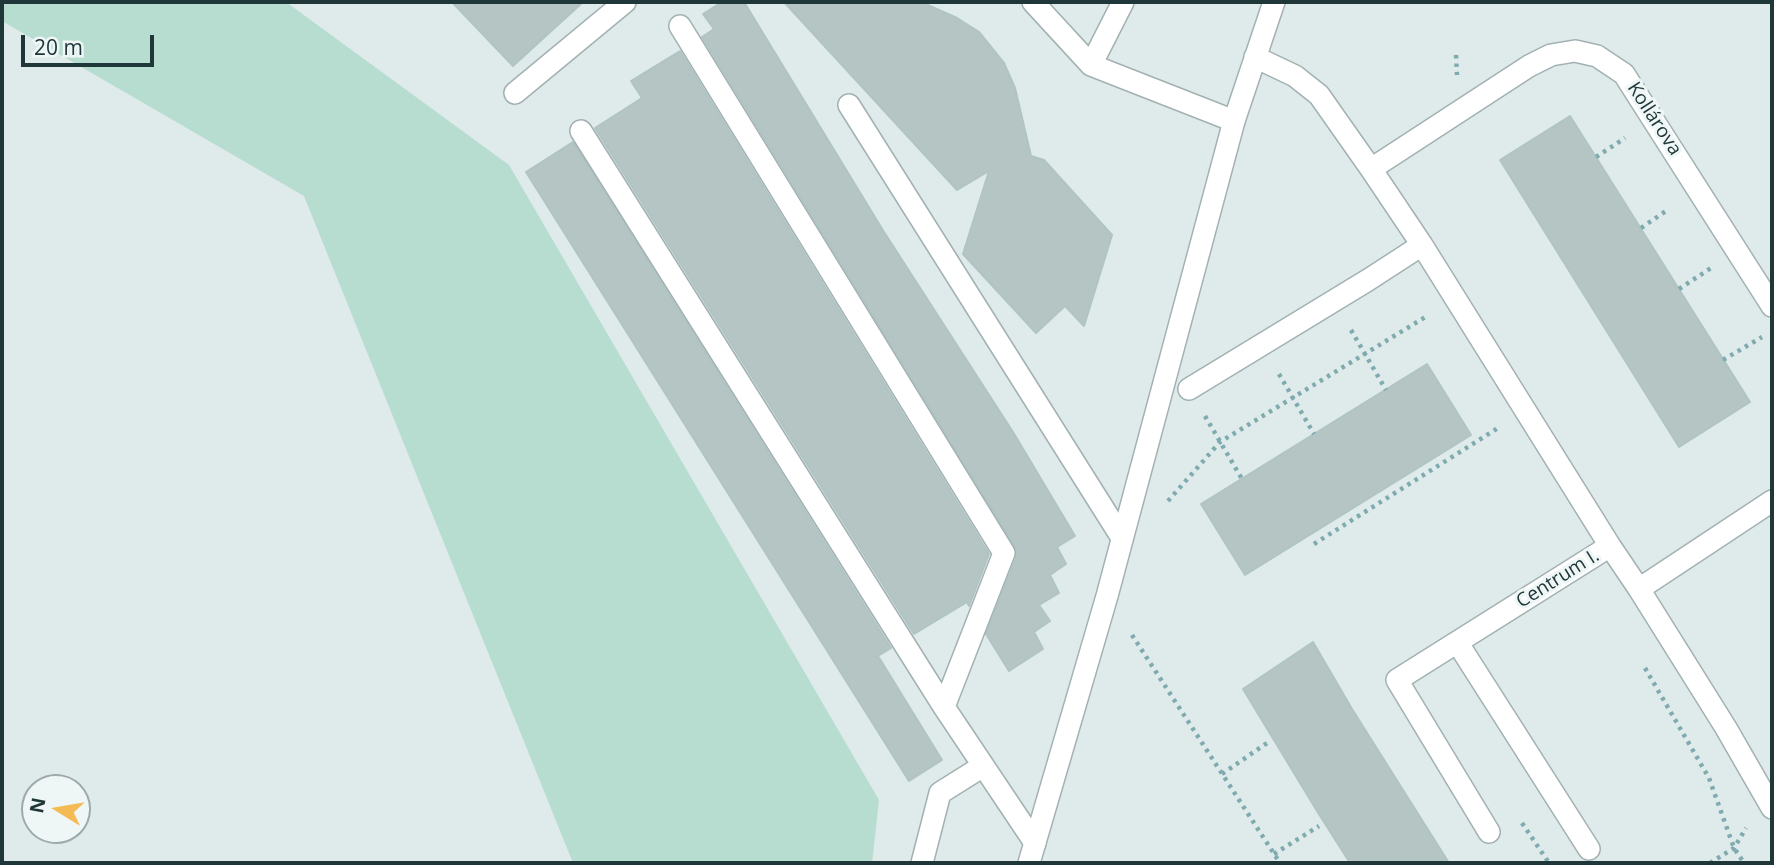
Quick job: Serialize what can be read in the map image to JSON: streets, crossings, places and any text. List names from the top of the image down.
{
  "streets": {
    "street": ["Kollárova", "Centrum I."]
  },
  "scale_bar": "20 m",
  "north": "left"
}
